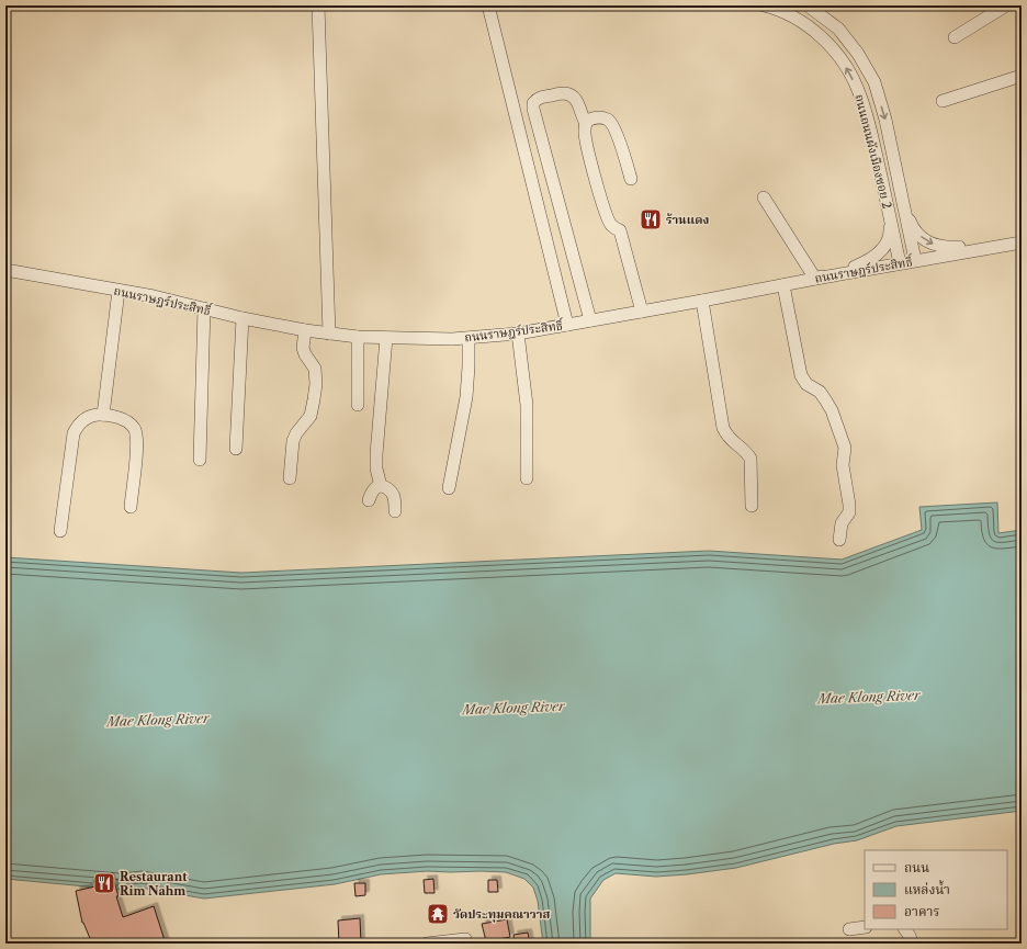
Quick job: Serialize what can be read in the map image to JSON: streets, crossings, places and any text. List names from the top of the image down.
{
  "streets": {
    "street": ["ถนนถนนผังเมืองซอย 2", "ถนนราษฎร์ประสิทธิ์"]
  },
  "crossings": [
    ["ถนนถนนผังเมืองซอย 2", "ถนนราษฎร์ประสิทธิ์"]
  ],
  "water": ["Mae Klong River"],
  "places": {
    "restaurant": ["ร้านแดง", "Restaurant Rim Nahm"],
    "temple": ["วัดประทุมคณาวาส"]
  },
  "legend": ["ถนน", "แหล่งน้ำ", "อาคาร"]
}
